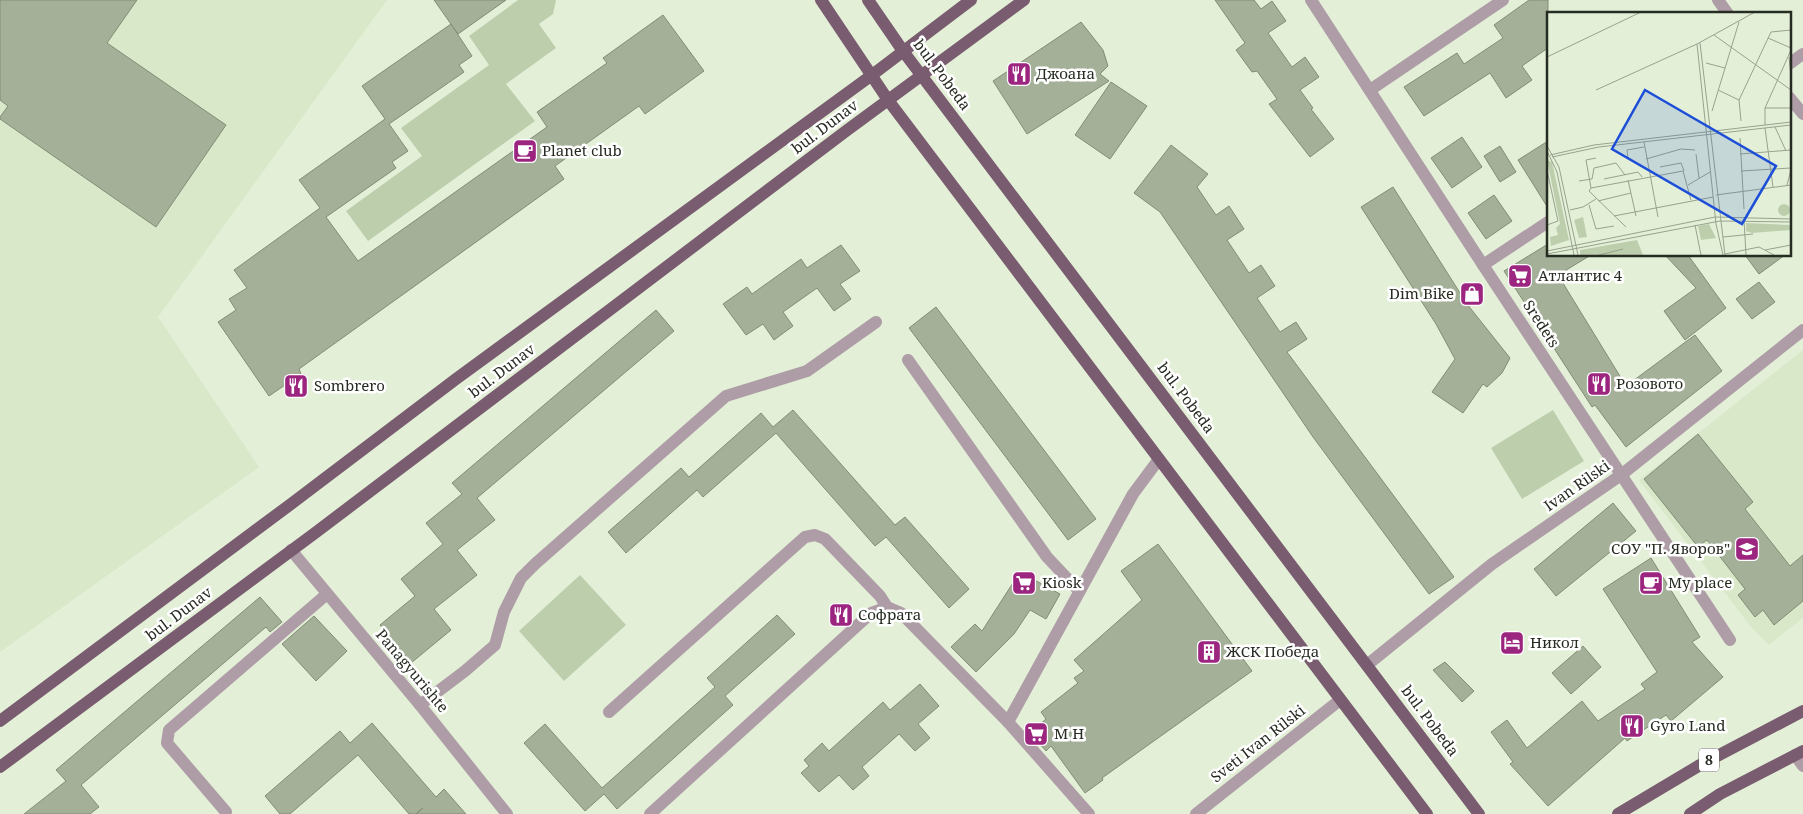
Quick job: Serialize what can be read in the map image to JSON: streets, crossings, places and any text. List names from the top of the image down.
{
  "streets": {
    "main road": ["bul. Pobeda", "bul. Dunav", "8"],
    "street": [
      "Sredets",
      "Ivan Rilski",
      "Panagyurishte",
      "Sveti Ivan Rilski"
    ]
  },
  "crossings": [
    ["bul. Pobeda", "bul. Dunav"],
    ["bul. Pobeda", "Ivan Rilski"],
    ["bul. Dunav", "Panagyurishte"],
    ["Sredets", "Ivan Rilski"]
  ],
  "places": {
    "restaurant": [
      "Джоана",
      "Розовото",
      "Sombrero",
      "Софрата",
      "Gyro Land"
    ],
    "cafe": ["Planet club", "My place"],
    "supermarket": ["Атлантис 4", "Kiosk", "М Н"],
    "shop": ["Dim Bike"],
    "school or university": ["СОУ \"П. Яворов\""],
    "hotel": ["Никол"],
    "building": ["ЖСК Победа"]
  }
}
